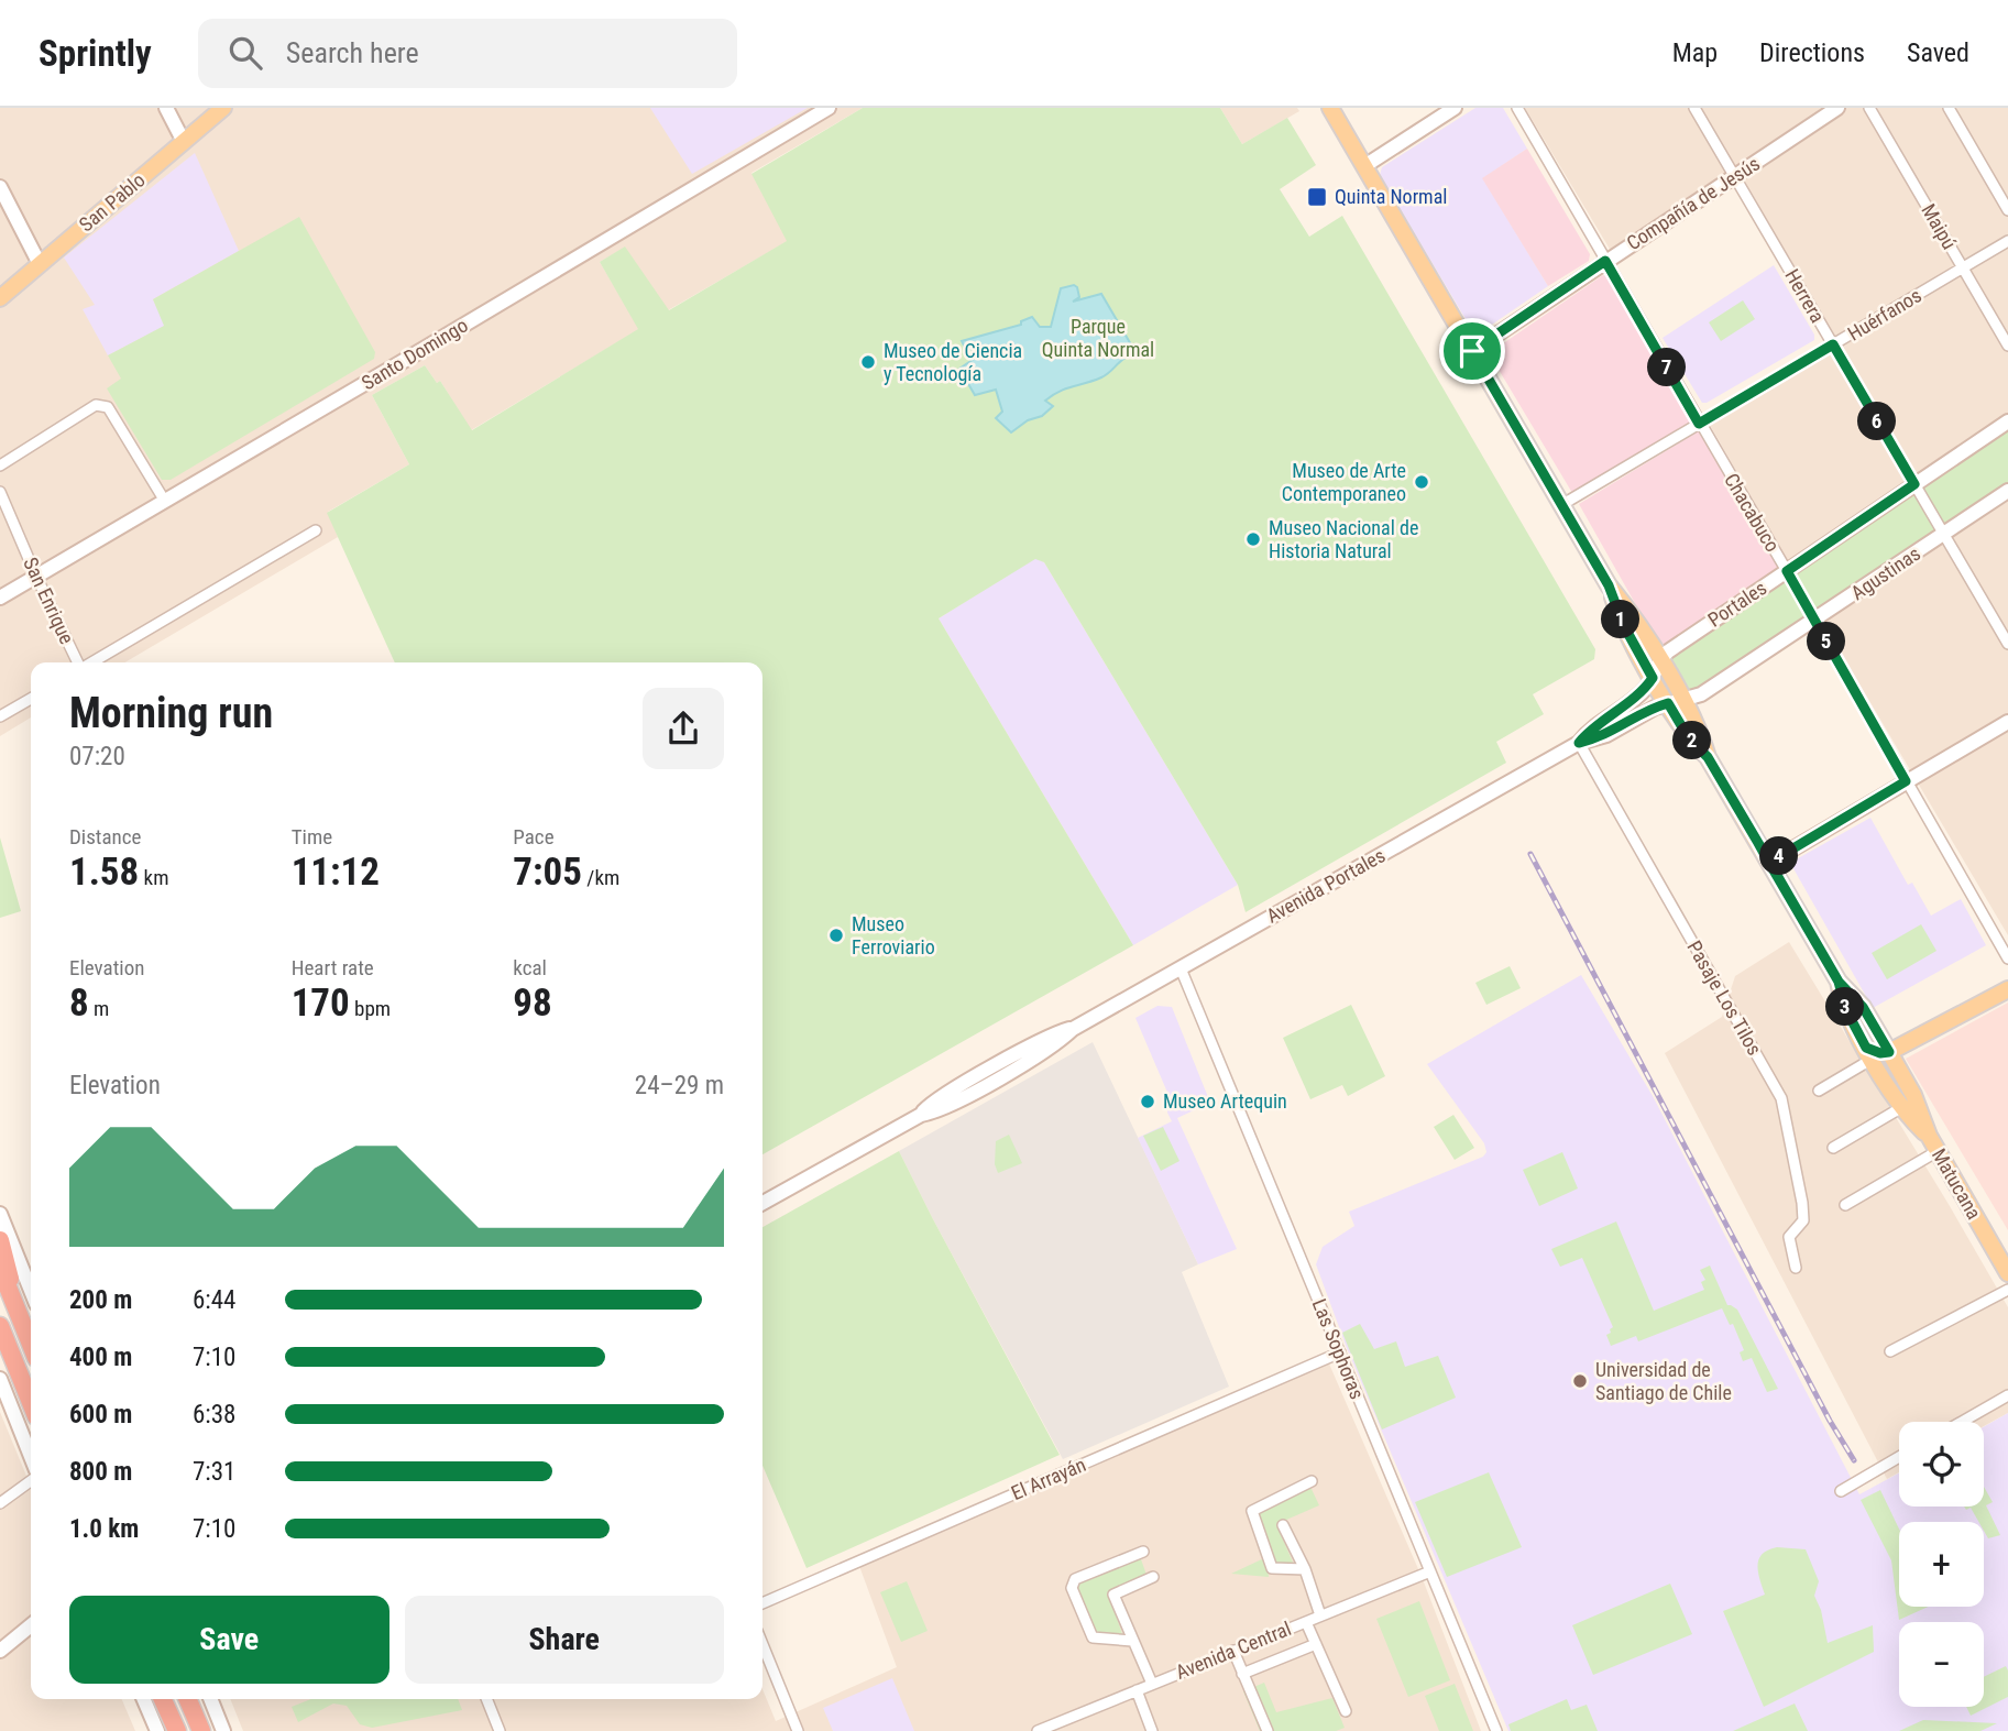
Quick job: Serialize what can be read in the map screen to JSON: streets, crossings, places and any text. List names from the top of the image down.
{
  "streets": {
    "main road": ["San Pablo", "Matucana"],
    "street": [
      "Compañía de Jesús",
      "Maipú",
      "Herrera",
      "Huérfanos",
      "Santo Domingo",
      "Chacabuco",
      "Agustinas",
      "San Enrique",
      "Portales",
      "Avenida Portales",
      "Pasaje Los Tilos",
      "Las Sophoras",
      "El Arrayán",
      "Avenida Central"
    ]
  },
  "crossings": [
    ["Compañía de Jesús", "Herrera"],
    ["Compañía de Jesús", "Chacabuco"],
    ["Compañía de Jesús", "Matucana"],
    ["Maipú", "Huérfanos"],
    ["Herrera", "Huérfanos"],
    ["Herrera", "Agustinas"],
    ["Herrera", "Portales"],
    ["Huérfanos", "Chacabuco"],
    ["Huérfanos", "Matucana"],
    ["Santo Domingo", "San Enrique"],
    ["Chacabuco", "Agustinas"],
    ["Chacabuco", "Portales"],
    ["Agustinas", "Avenida Portales"],
    ["Agustinas", "Matucana"],
    ["Portales", "Avenida Portales"],
    ["Portales", "Matucana"],
    ["Avenida Portales", "Pasaje Los Tilos"],
    ["Avenida Portales", "Matucana"],
    ["Avenida Portales", "Las Sophoras"],
    ["Las Sophoras", "El Arrayán"],
    ["Las Sophoras", "Avenida Central"]
  ],
  "parks": ["Parque Quinta Normal"],
  "places": {
    "transit": ["Quinta Normal"],
    "other": [
      "Museo de Ciencia y Tecnología",
      "Museo de Arte Contemporaneo",
      "Museo Nacional de Historia Natural",
      "Museo Ferroviario",
      "Museo Artequin",
      "Universidad de Santiago de Chile"
    ]
  },
  "page": {
    "header": "Sprintly",
    "search": "Search here",
    "nav": ["Map", "Directions", "Saved"],
    "pins": [
      "7",
      "6",
      "1",
      "5",
      "2",
      "4",
      "3"
    ],
    "heading": ["Morning run", "07:20"],
    "stats": [
      ["Distance", "1.58 km"],
      ["Time", "11:12"],
      ["Pace", "7:05 /km"],
      ["Elevation", "8 m"],
      ["Heart rate", "170 bpm"],
      ["kcal", "98"]
    ],
    "chart": ["Elevation", "24–29 m"],
    "list": [
      {
        "name": "200 m",
        "note": "6:44"
      },
      {
        "name": "400 m",
        "note": "7:10"
      },
      {
        "name": "600 m",
        "note": "6:38"
      },
      {
        "name": "800 m",
        "note": "7:31"
      },
      {
        "name": "1.0 km",
        "note": "7:10"
      }
    ],
    "map_buttons": ["+", "−"],
    "buttons": ["Save", "Share"]
  }
}
